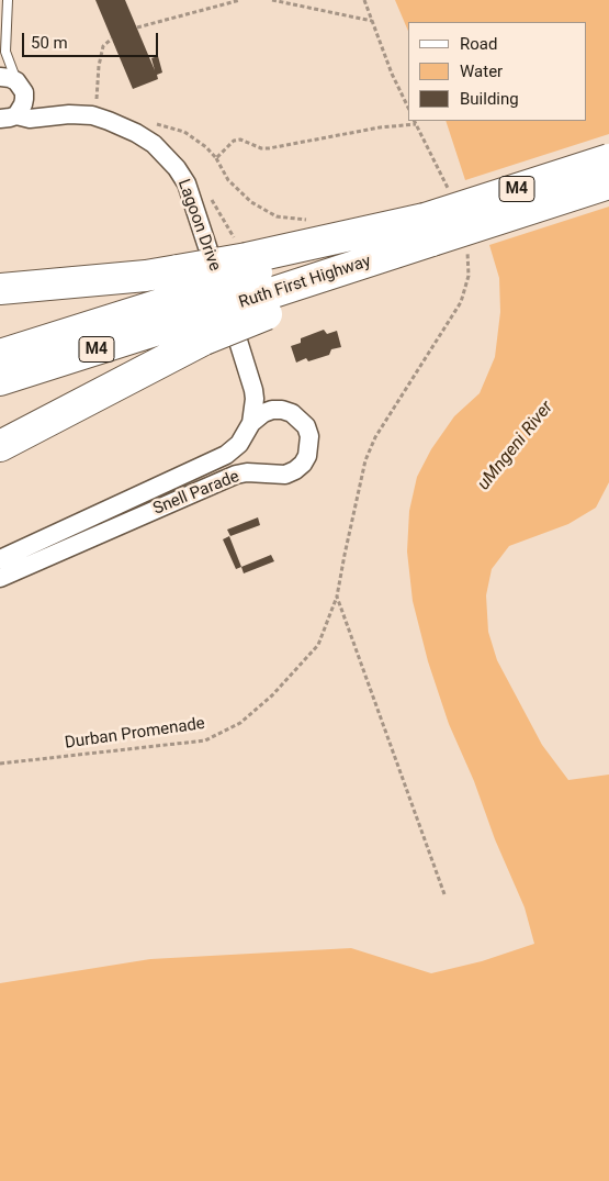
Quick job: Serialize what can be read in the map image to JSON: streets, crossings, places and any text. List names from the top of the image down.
{
  "streets": {
    "highway": ["M4", "Ruth First Highway"],
    "street": ["Lagoon Drive", "Snell Parade"],
    "path": ["Durban Promenade"]
  },
  "crossings": [
    ["Lagoon Drive", "Snell Parade"]
  ],
  "water": ["uMngeni River"],
  "legend": ["Road", "Water", "Building"],
  "scale_bar": "50 m"
}
